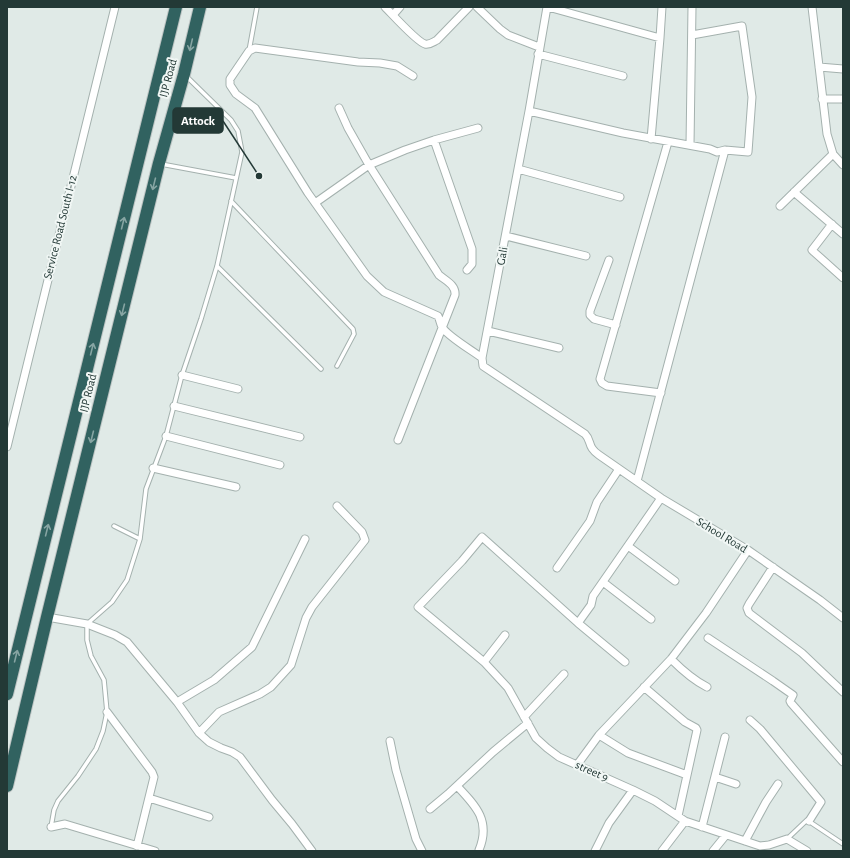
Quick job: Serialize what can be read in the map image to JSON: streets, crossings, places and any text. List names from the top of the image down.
{
  "streets": {
    "highway": ["IJP Road"],
    "street": [
      "Service Road South I-12",
      "Gali",
      "School Road",
      "street 9"
    ]
  },
  "crossings": [
    ["Gali", "School Road"]
  ],
  "places": ["Attock"]
}
